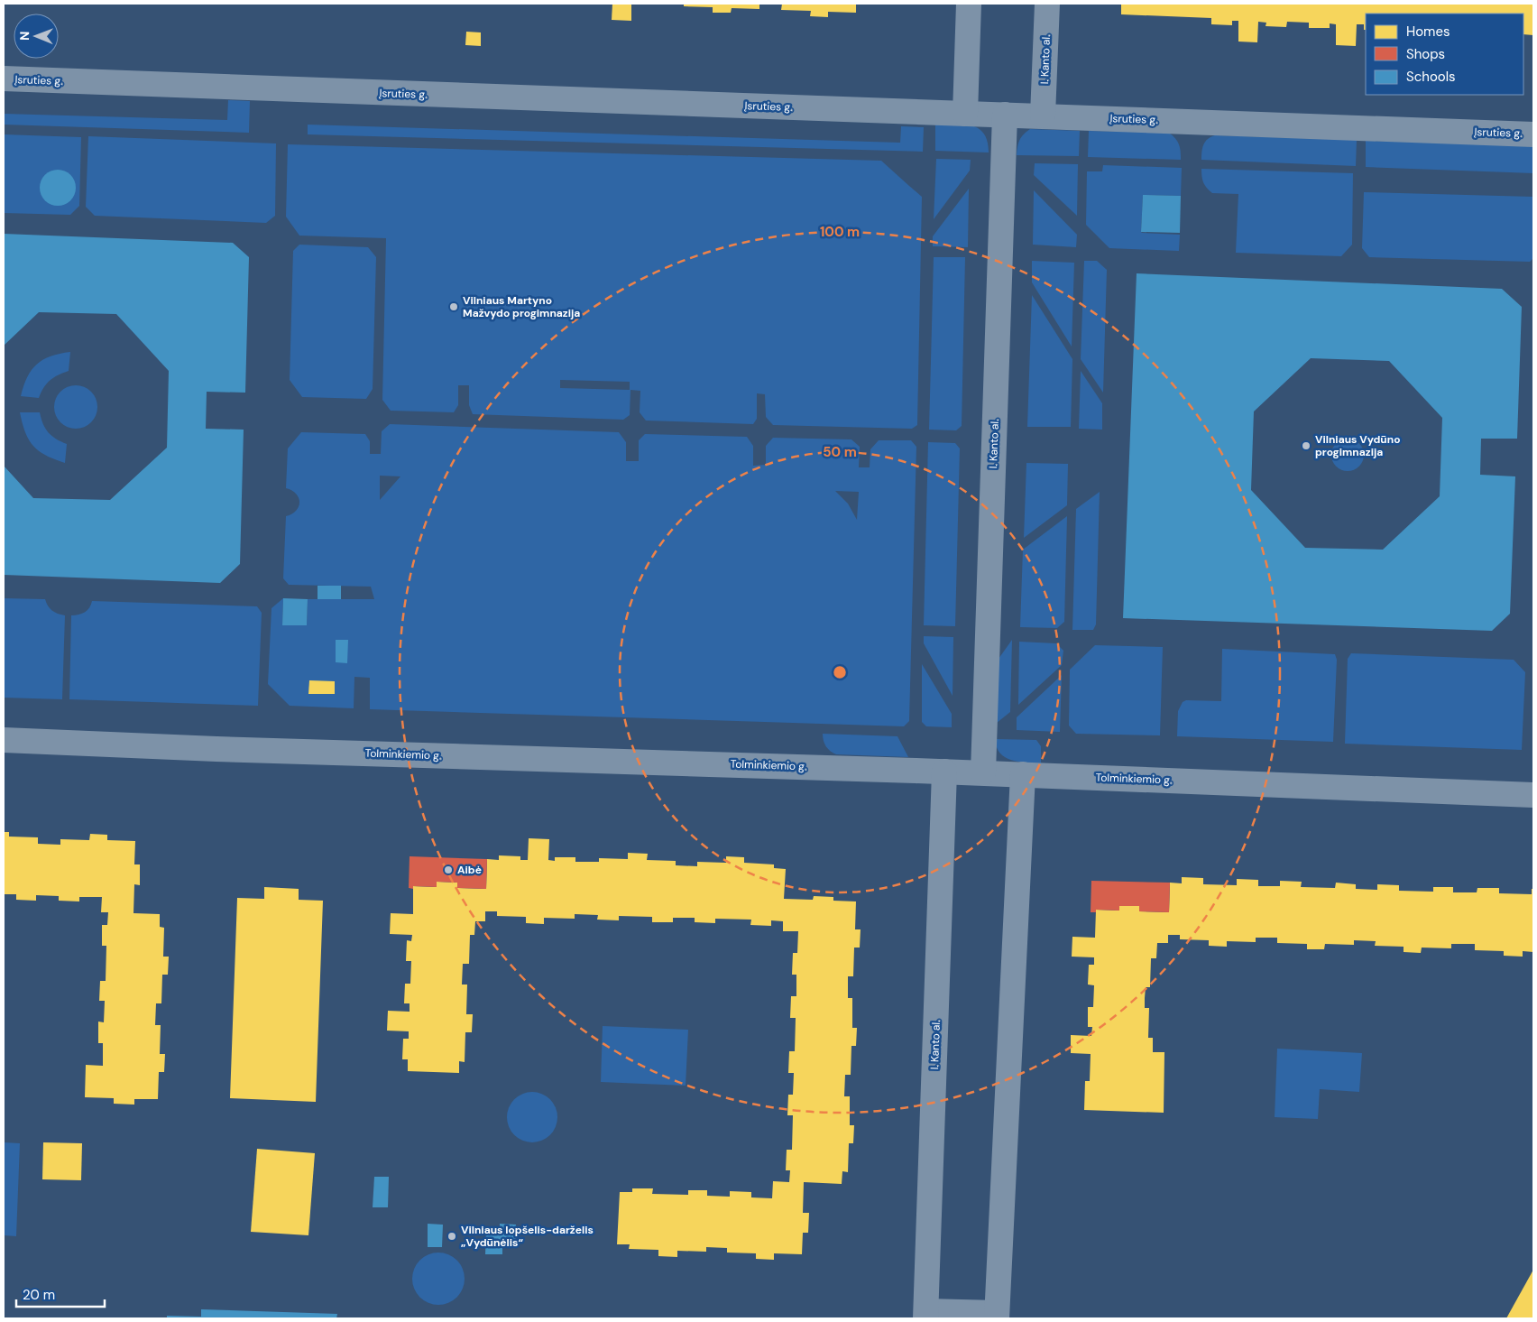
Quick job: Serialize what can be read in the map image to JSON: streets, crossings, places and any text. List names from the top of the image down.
{
  "streets": {
    "street": ["I. Kanto al.", "Įsruties g.", "Tolminkiemio g."]
  },
  "crossings": [
    ["I. Kanto al.", "Įsruties g."],
    ["I. Kanto al.", "Tolminkiemio g."]
  ],
  "places": [
    "Vilniaus Martyno Mažvydo progimnazija",
    "Vilniaus Vydūno progimnazija",
    "Aibė",
    "Vilniaus lopšelis-darželis „Vydūnėlis“"
  ],
  "legend": ["Homes", "Shops", "Schools"],
  "scale_bar": "20 m",
  "north": "left",
  "rings": ["100 m", "50 m"]
}
